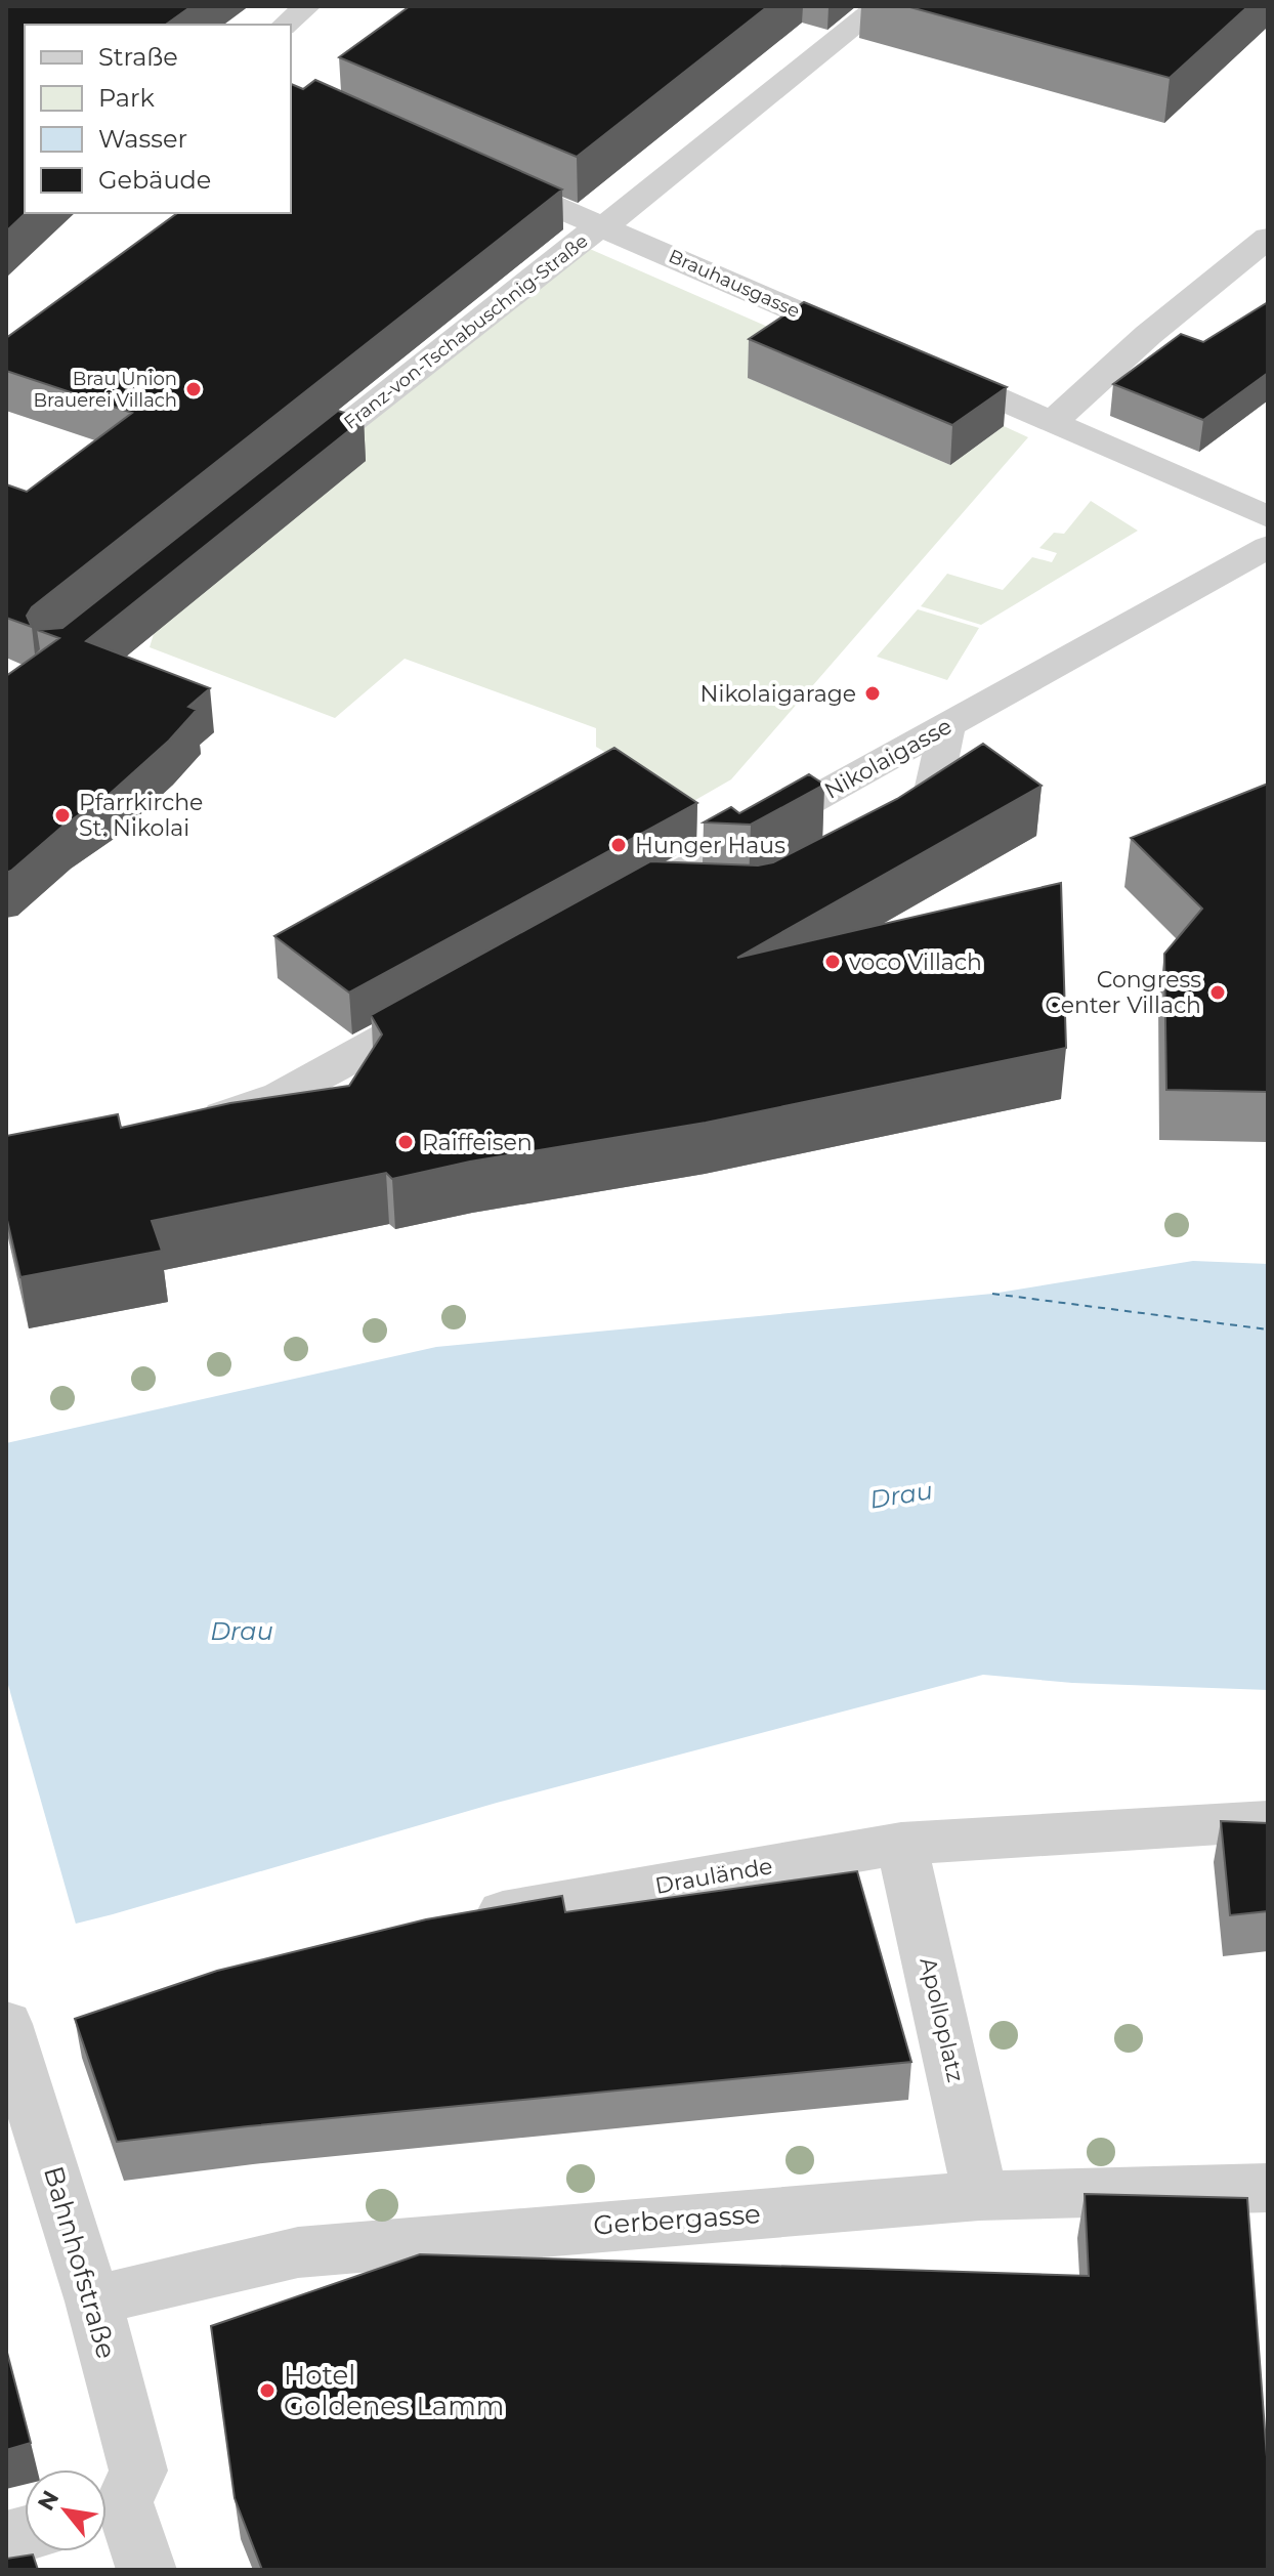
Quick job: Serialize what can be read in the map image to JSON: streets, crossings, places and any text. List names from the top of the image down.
{
  "streets": {
    "street": [
      "Brauhausgasse",
      "Franz-von-Tschabuschnig-Straße",
      "Nikolaigasse",
      "Draulände",
      "Apolloplatz",
      "Gerbergasse",
      "Bahnhofstraße"
    ]
  },
  "crossings": [
    ["Brauhausgasse", "Franz-von-Tschabuschnig-Straße"],
    ["Draulände", "Apolloplatz"],
    ["Apolloplatz", "Gerbergasse"],
    ["Gerbergasse", "Bahnhofstraße"]
  ],
  "water": ["Drau"],
  "places": [
    "Brau Union Brauerei Villach",
    "Nikolaigarage",
    "Pfarrkirche St. Nikolai",
    "Hunger Haus",
    "voco Villach",
    "Congress Center Villach",
    "Raiffeisen",
    "Hotel Goldenes Lamm"
  ],
  "legend": [
    "Straße",
    "Park",
    "Wasser",
    "Gebäude"
  ],
  "north": "top left"
}
